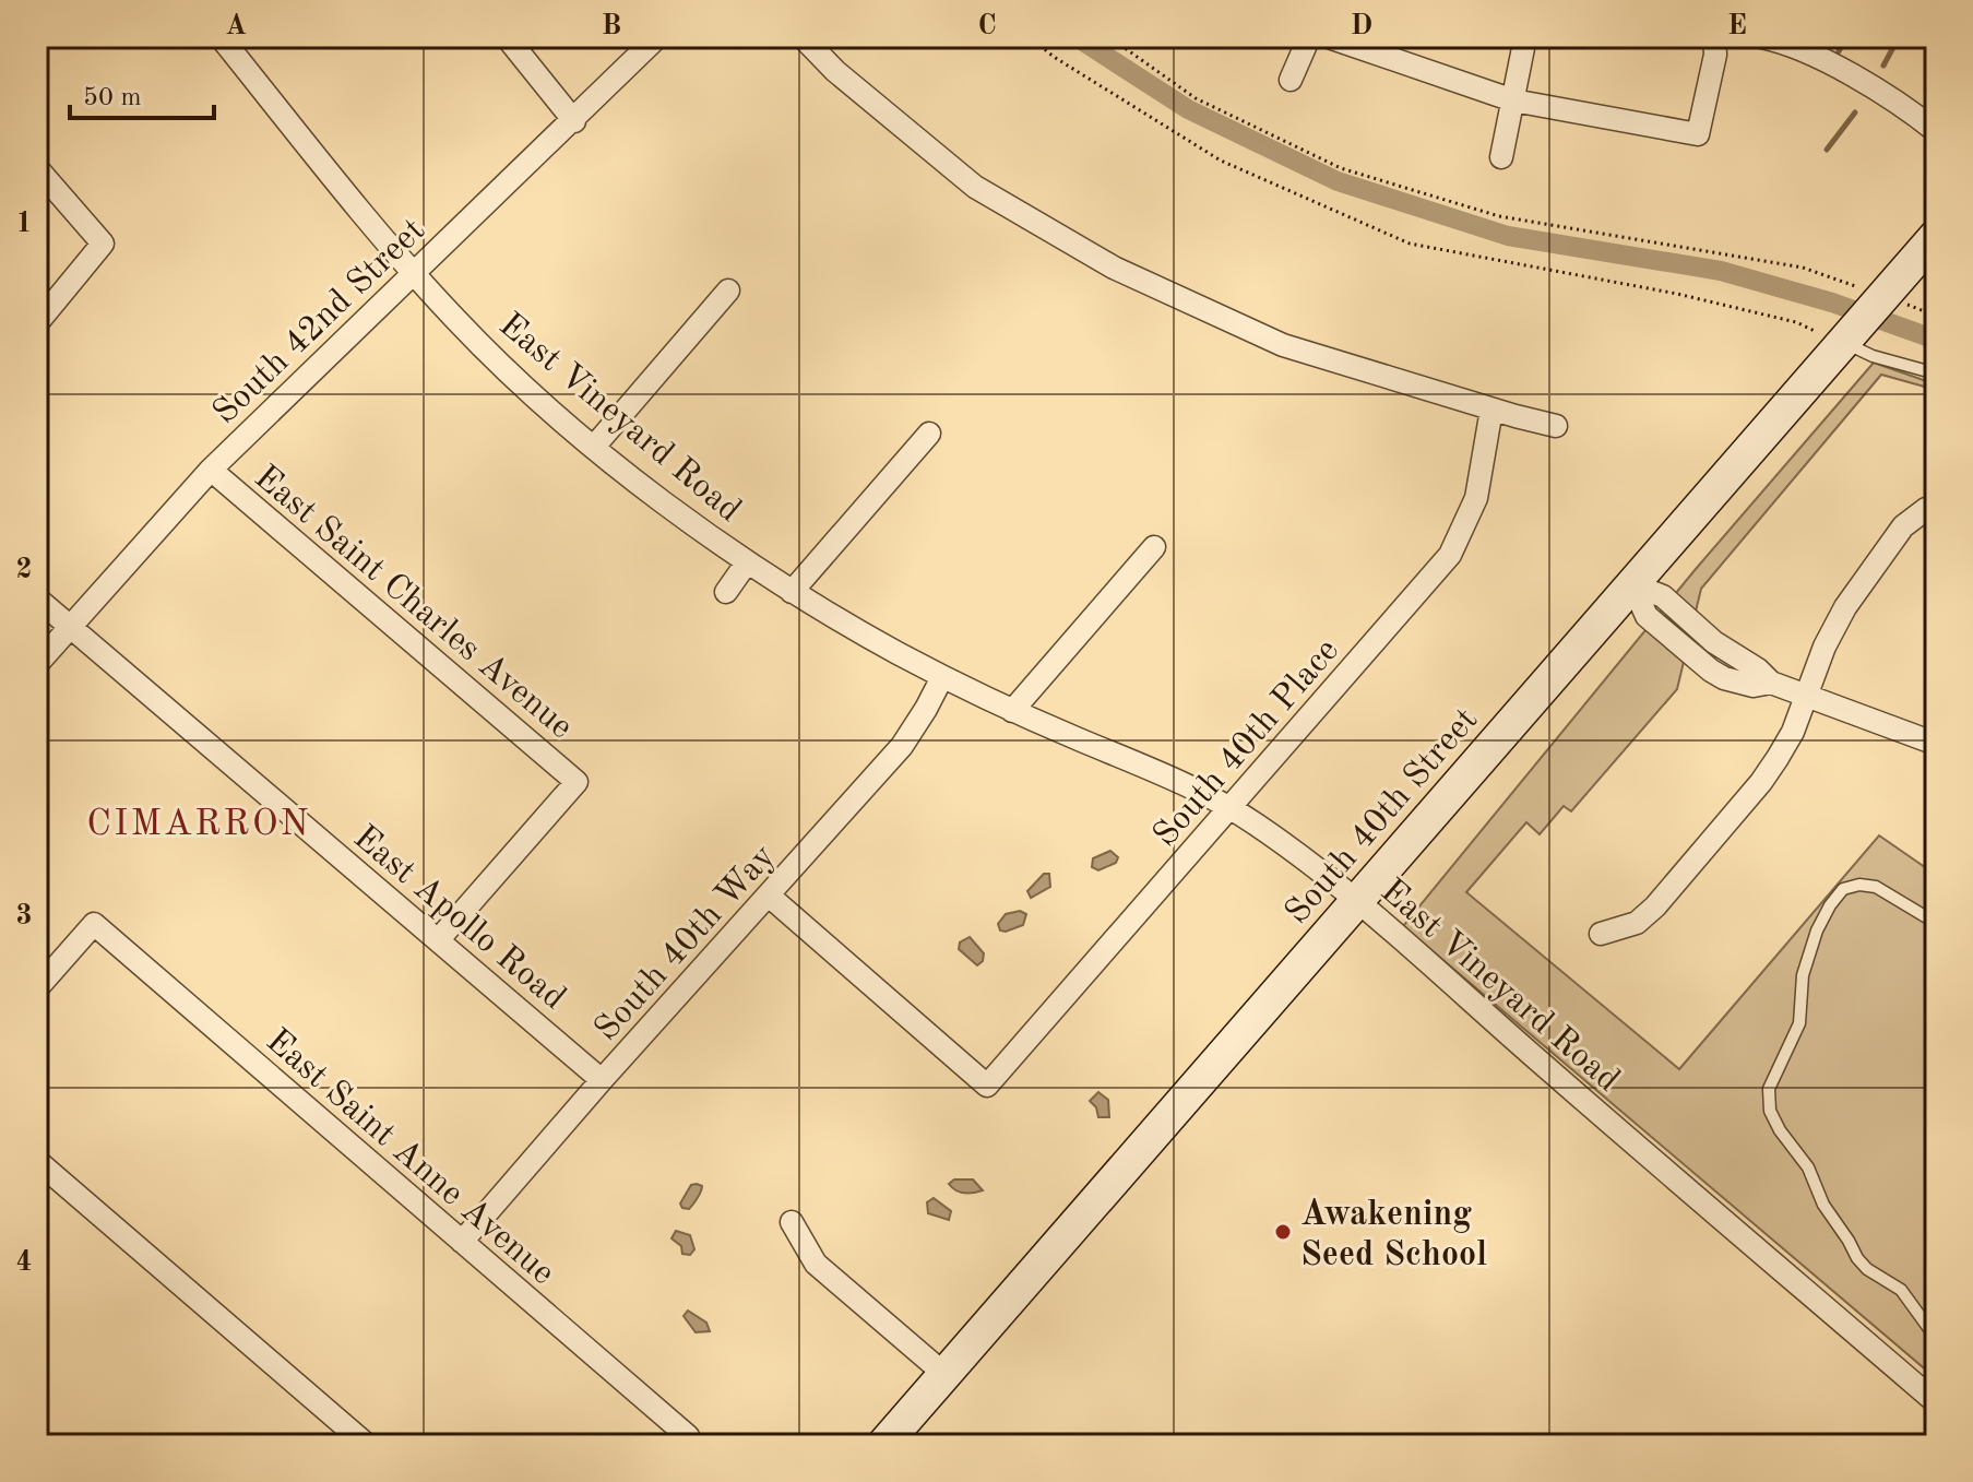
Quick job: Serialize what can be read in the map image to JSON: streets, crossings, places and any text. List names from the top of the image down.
{
  "streets": {
    "main road": ["South 40th Street"],
    "street": [
      "South 42nd Street",
      "East Vineyard Road",
      "East Saint Charles Avenue",
      "South 40th Place",
      "East Apollo Road",
      "South 40th Way",
      "East Saint Anne Avenue"
    ]
  },
  "crossings": [
    ["South 42nd Street", "East Vineyard Road"],
    ["South 42nd Street", "East Saint Charles Avenue"],
    ["South 42nd Street", "East Apollo Road"],
    ["East Vineyard Road", "South 40th Place"],
    ["East Vineyard Road", "South 40th Street"],
    ["East Vineyard Road", "South 40th Way"],
    ["East Saint Charles Avenue", "East Apollo Road"],
    ["South 40th Place", "South 40th Way"],
    ["East Apollo Road", "South 40th Way"],
    ["South 40th Way", "East Saint Anne Avenue"]
  ],
  "districts": ["CIMARRON"],
  "places": ["Awakening Seed School"],
  "scale_bar": "50 m",
  "grid": {
    "columns": [
      "A",
      "B",
      "C",
      "D",
      "E"
    ],
    "rows": [
      "1",
      "2",
      "3",
      "4"
    ]
  }
}
